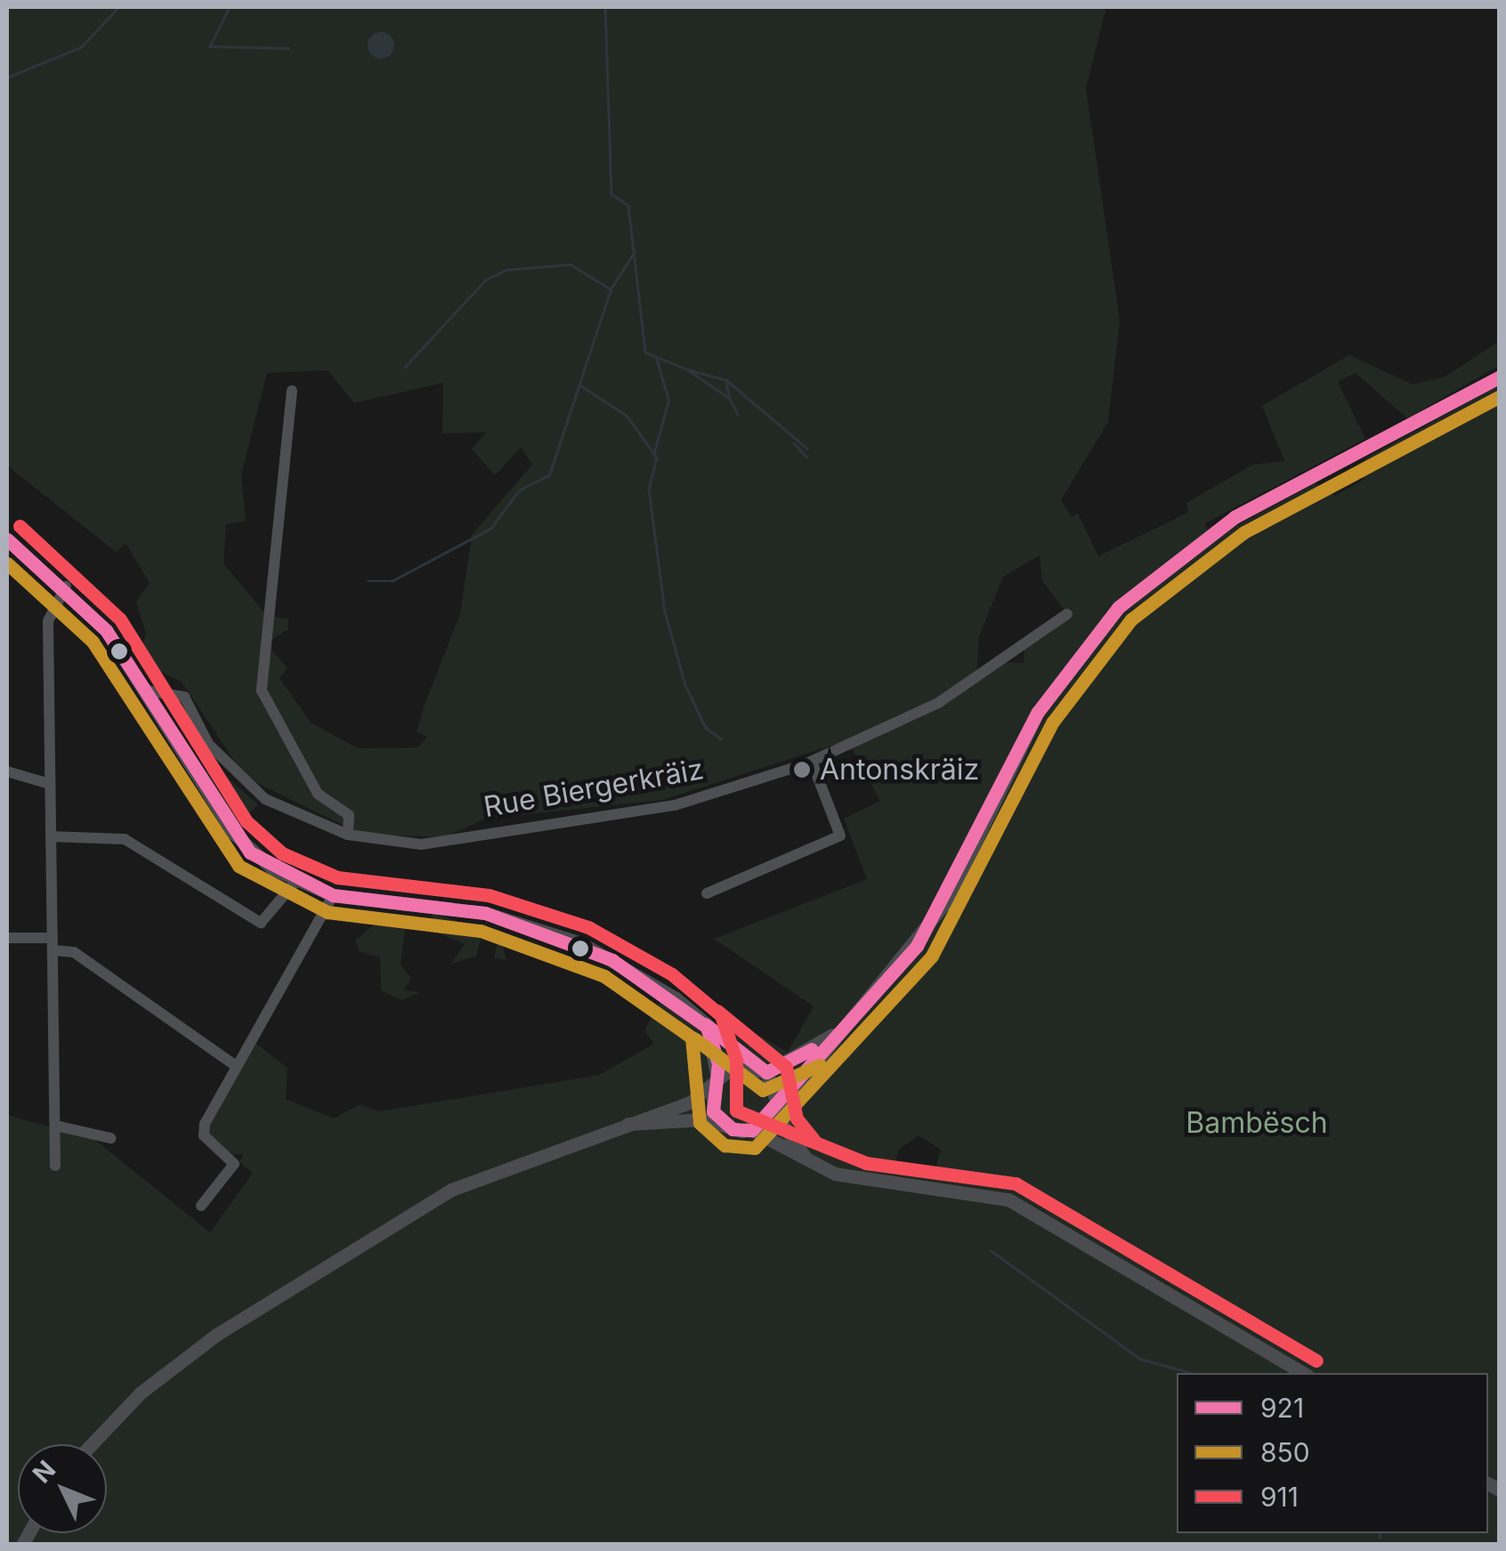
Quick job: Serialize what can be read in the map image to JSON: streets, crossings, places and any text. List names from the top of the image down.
{
  "streets": {
    "street": ["Rue Biergerkräiz"]
  },
  "parks": ["Bambësch"],
  "places": ["Antonskräiz"],
  "lines": ["transit line 921", "transit line 850", "transit line 911"],
  "legend": ["921", "850", "911"],
  "north": "top left"
}
